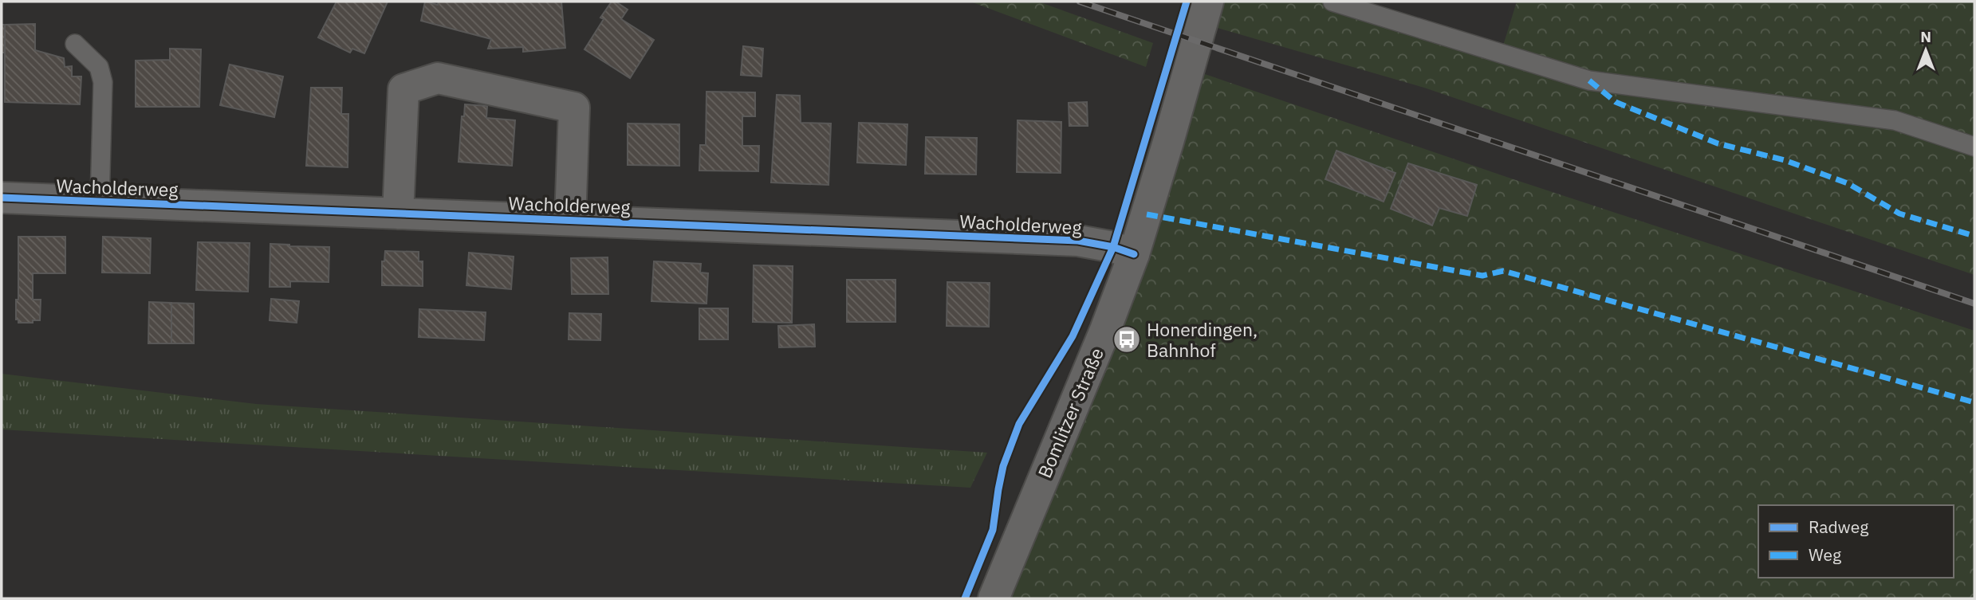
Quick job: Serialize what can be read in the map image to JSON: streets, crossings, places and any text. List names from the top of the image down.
{
  "streets": {
    "street": ["Wacholderweg", "Bomlitzer Straße"]
  },
  "crossings": [
    ["Wacholderweg", "Bomlitzer Straße"]
  ],
  "places": {
    "bus stop": ["Honerdingen, Bahnhof"]
  },
  "legend": ["Radweg", "Weg"],
  "north": "top"
}
